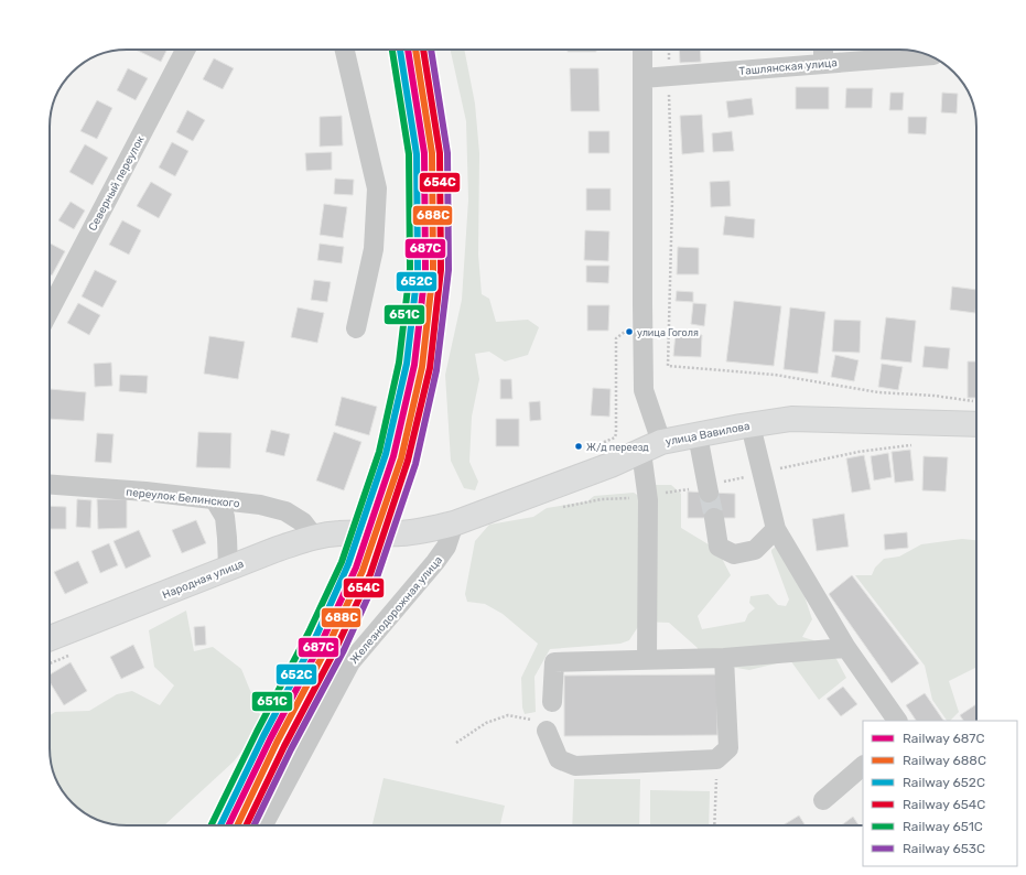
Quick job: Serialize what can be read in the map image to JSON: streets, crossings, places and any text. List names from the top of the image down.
{
  "streets": {
    "main road": ["улица Вавилова", "Народная улица"],
    "street": [
      "Ташлянская улица",
      "Северный переулок",
      "переулок Белинского",
      "Железнодорожная улица"
    ]
  },
  "crossings": [
    ["улица Вавилова", "Народная улица"],
    ["улица Вавилова", "Железнодорожная улица"],
    ["переулок Белинского", "Народная улица"]
  ],
  "places": ["улица Гоголя", "Ж/д переезд"],
  "lines": [
    "rail line 687С",
    "rail line 688С",
    "rail line 652С",
    "rail line 654С",
    "rail line 651С",
    "rail line 653С"
  ],
  "legend": [
    "Railway 687С",
    "Railway 688С",
    "Railway 652С",
    "Railway 654С",
    "Railway 651С",
    "Railway 653С"
  ]
}
